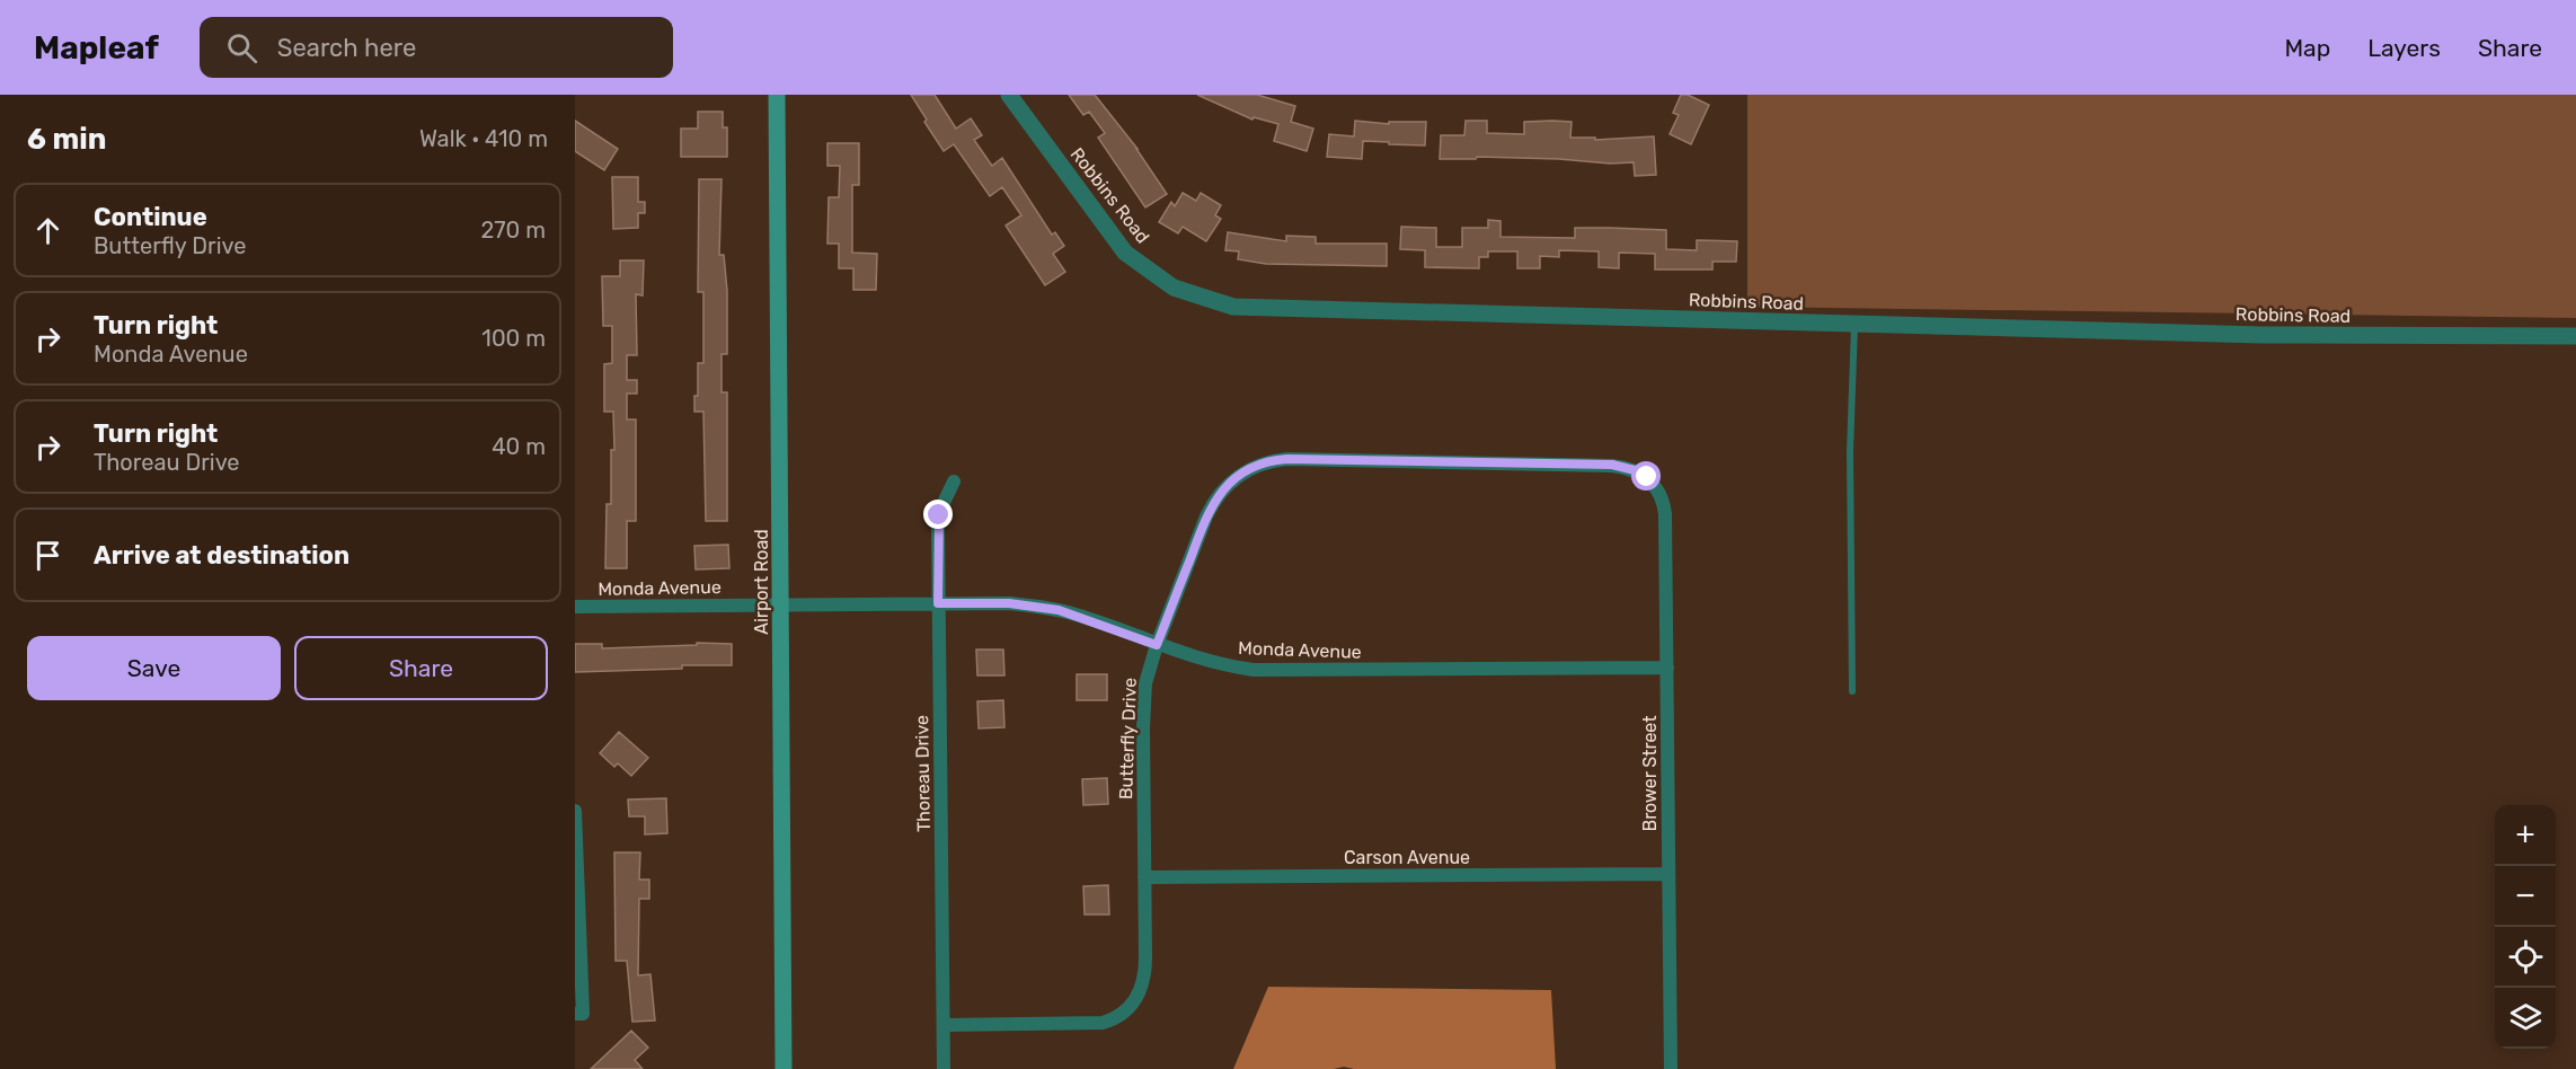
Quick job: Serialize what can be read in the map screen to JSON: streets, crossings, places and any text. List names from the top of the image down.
{
  "streets": {
    "main road": ["Airport Road"],
    "street": [
      "Robbins Road",
      "Monda Avenue",
      "Butterfly Drive",
      "Thoreau Drive",
      "Brower Street",
      "Carson Avenue"
    ]
  },
  "crossings": [
    ["Airport Road", "Monda Avenue"],
    ["Monda Avenue", "Butterfly Drive"],
    ["Monda Avenue", "Thoreau Drive"],
    ["Monda Avenue", "Brower Street"],
    ["Butterfly Drive", "Thoreau Drive"],
    ["Butterfly Drive", "Brower Street"],
    ["Butterfly Drive", "Carson Avenue"],
    ["Brower Street", "Carson Avenue"]
  ],
  "page": {
    "header": "Mapleaf",
    "search": "Search here",
    "nav": ["Map", "Layers", "Share"],
    "heading": ["6 min", "Walk · 410 m"],
    "list": [
      ["Continue", "Butterfly Drive", "270 m"],
      ["Turn right", "Monda Avenue", "100 m"],
      ["Turn right", "Thoreau Drive", "40 m"],
      "Arrive at destination"
    ],
    "buttons": ["Save", "Share"],
    "map_buttons": ["+", "−"]
  }
}
